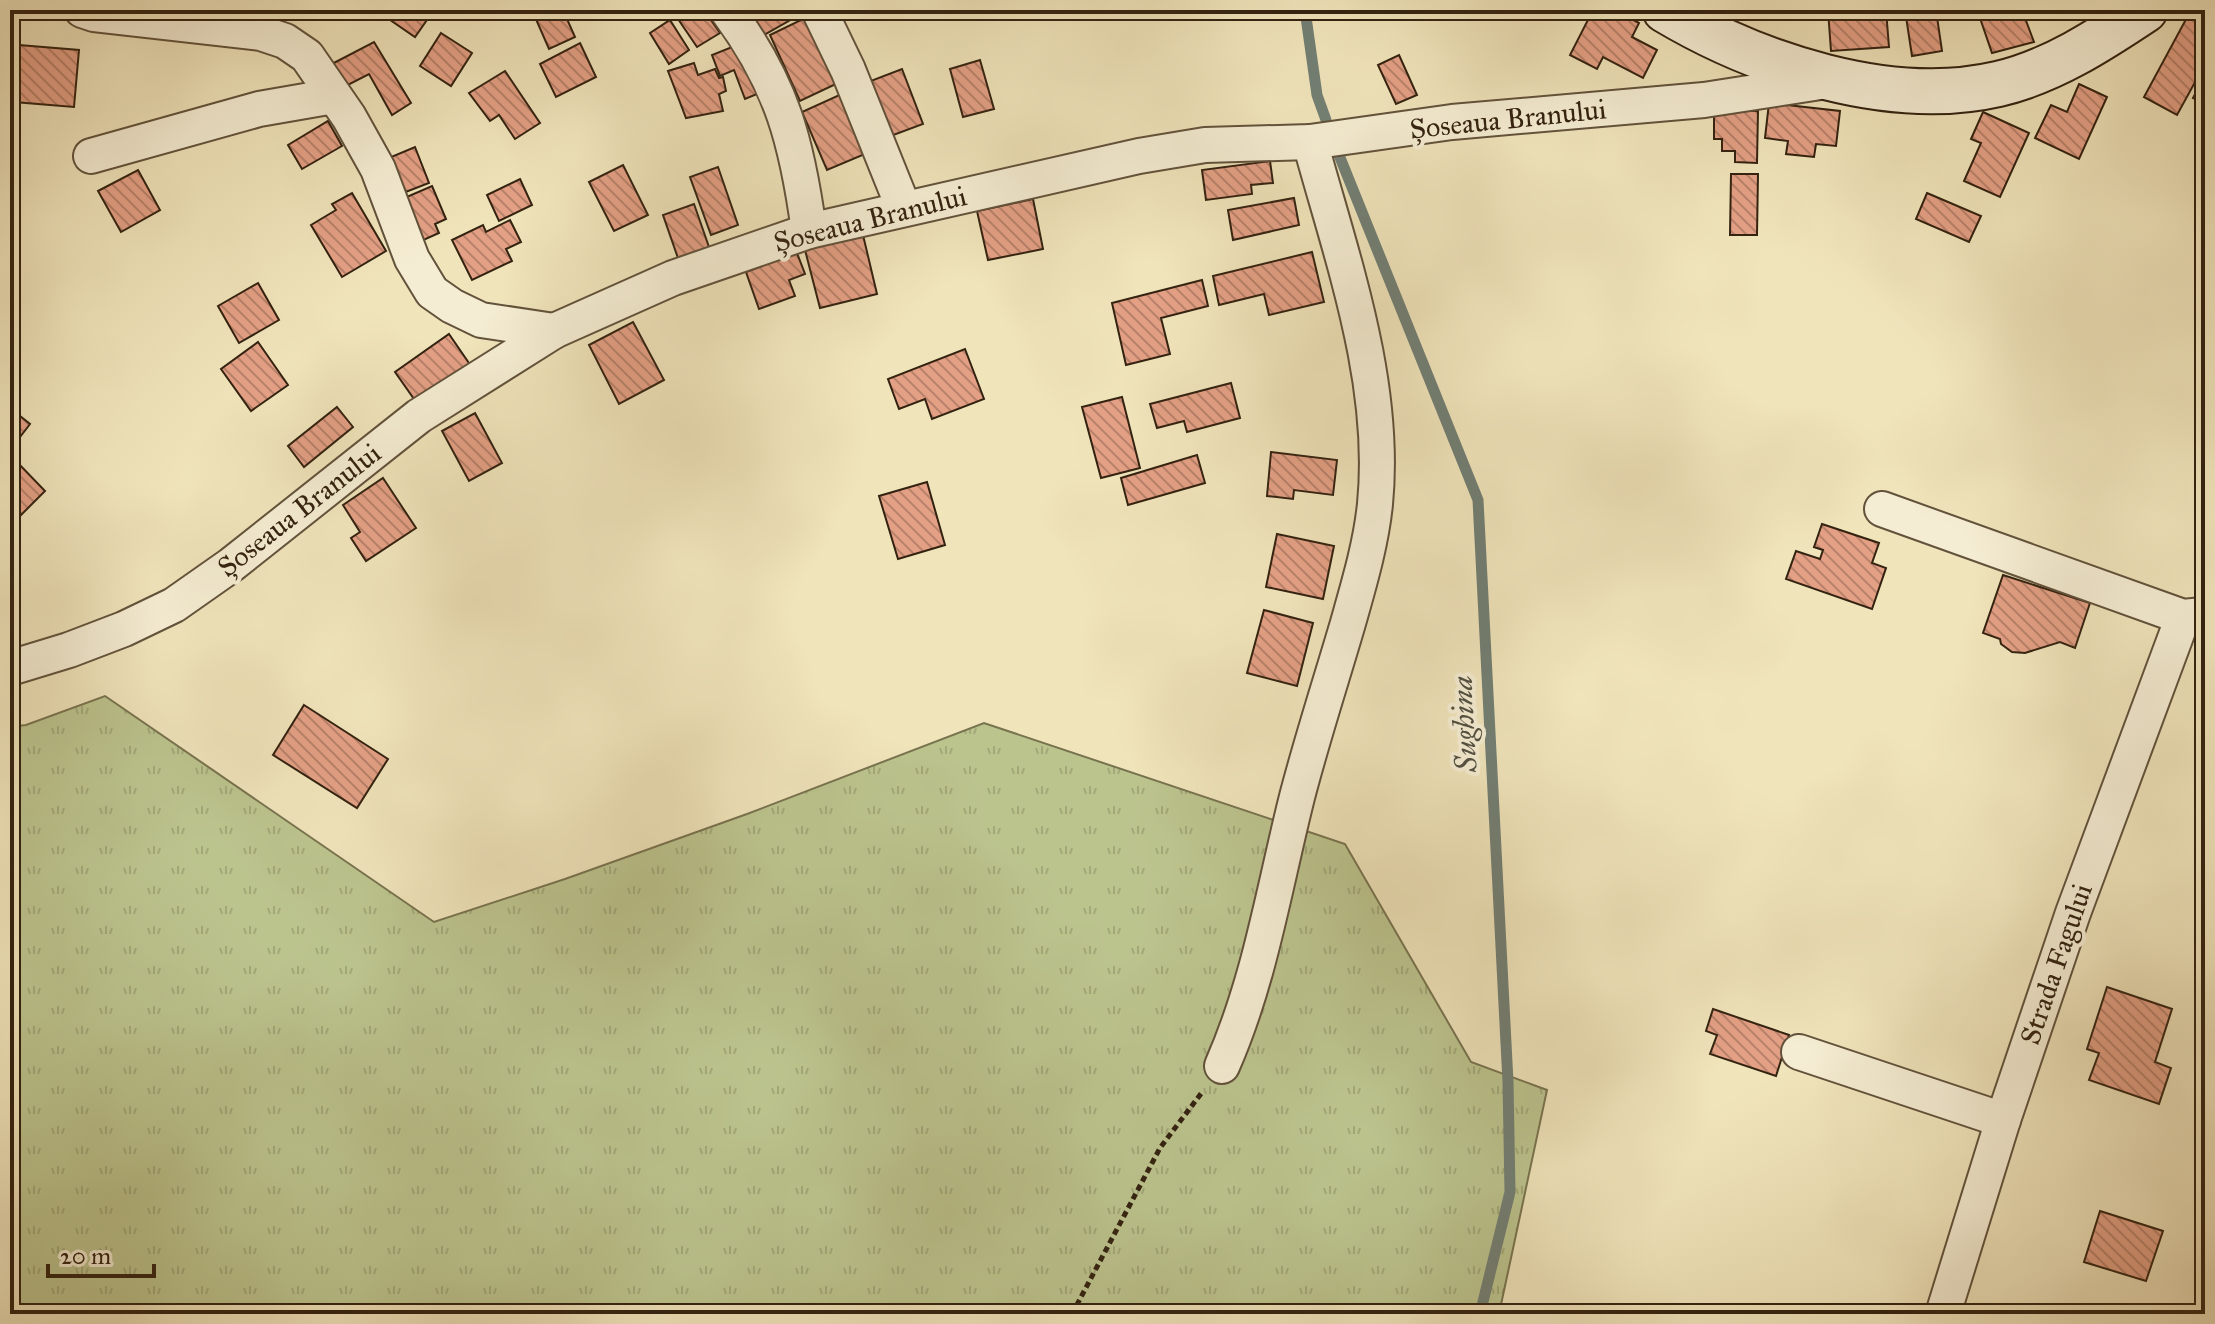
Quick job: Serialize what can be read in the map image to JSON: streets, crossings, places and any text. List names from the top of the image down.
{
  "streets": {
    "main road": ["Șoseaua Branului"],
    "street": ["Strada Fagului"]
  },
  "water": ["Sughina"],
  "scale_bar": "20 m"
}
